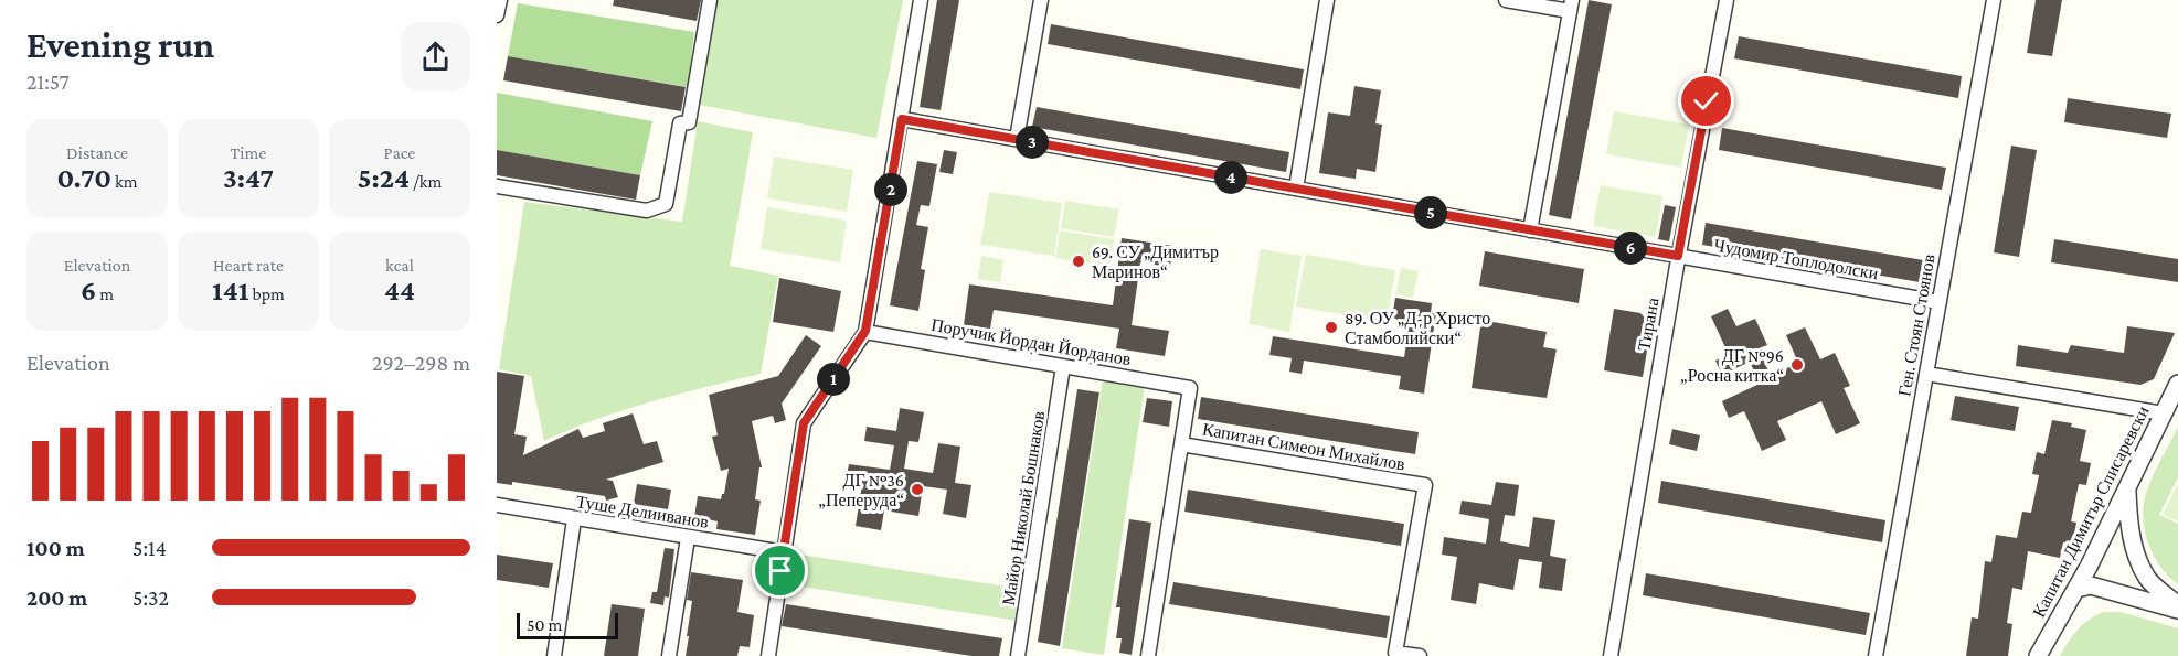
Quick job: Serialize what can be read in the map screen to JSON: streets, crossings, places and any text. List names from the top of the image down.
{
  "streets": {
    "street": [
      "Чудомир Топлодолски",
      "Тирана",
      "Ген. Стоян Стоянов",
      "Поручик Йордан Йорданов",
      "Капитан Симеон Михайлов",
      "Майор Николай Бошнаков",
      "Туше Делииванов",
      "Капитан Димитър Списаревски"
    ]
  },
  "crossings": [
    ["Чудомир Топлодолски", "Тирана"],
    ["Чудомир Топлодолски", "Ген. Стоян Стоянов"],
    ["Поручик Йордан Йорданов", "Капитан Симеон Михайлов"],
    ["Поручик Йордан Йорданов", "Майор Николай Бошнаков"]
  ],
  "places": [
    "69. СУ „Димитър Маринов“",
    "89. ОУ „Д-р Христо Стамболийски“",
    "ДГ №96 „Росна китка“",
    "ДГ №36 „Пеперуда“"
  ],
  "scale_bar": "50 m",
  "page": {
    "heading": ["Evening run", "21:57"],
    "stats": [
      ["Distance", "0.70 km"],
      ["Time", "3:47"],
      ["Pace", "5:24 /km"],
      ["Elevation", "6 m"],
      ["Heart rate", "141 bpm"],
      ["kcal", "44"]
    ],
    "pins": [
      "3",
      "4",
      "2",
      "5",
      "6",
      "1"
    ],
    "chart": ["Elevation", "292–298 m"],
    "list": [
      {
        "name": "100 m",
        "note": "5:14"
      },
      {
        "name": "200 m",
        "note": "5:32"
      }
    ],
    "scale": "50 m"
  }
}
